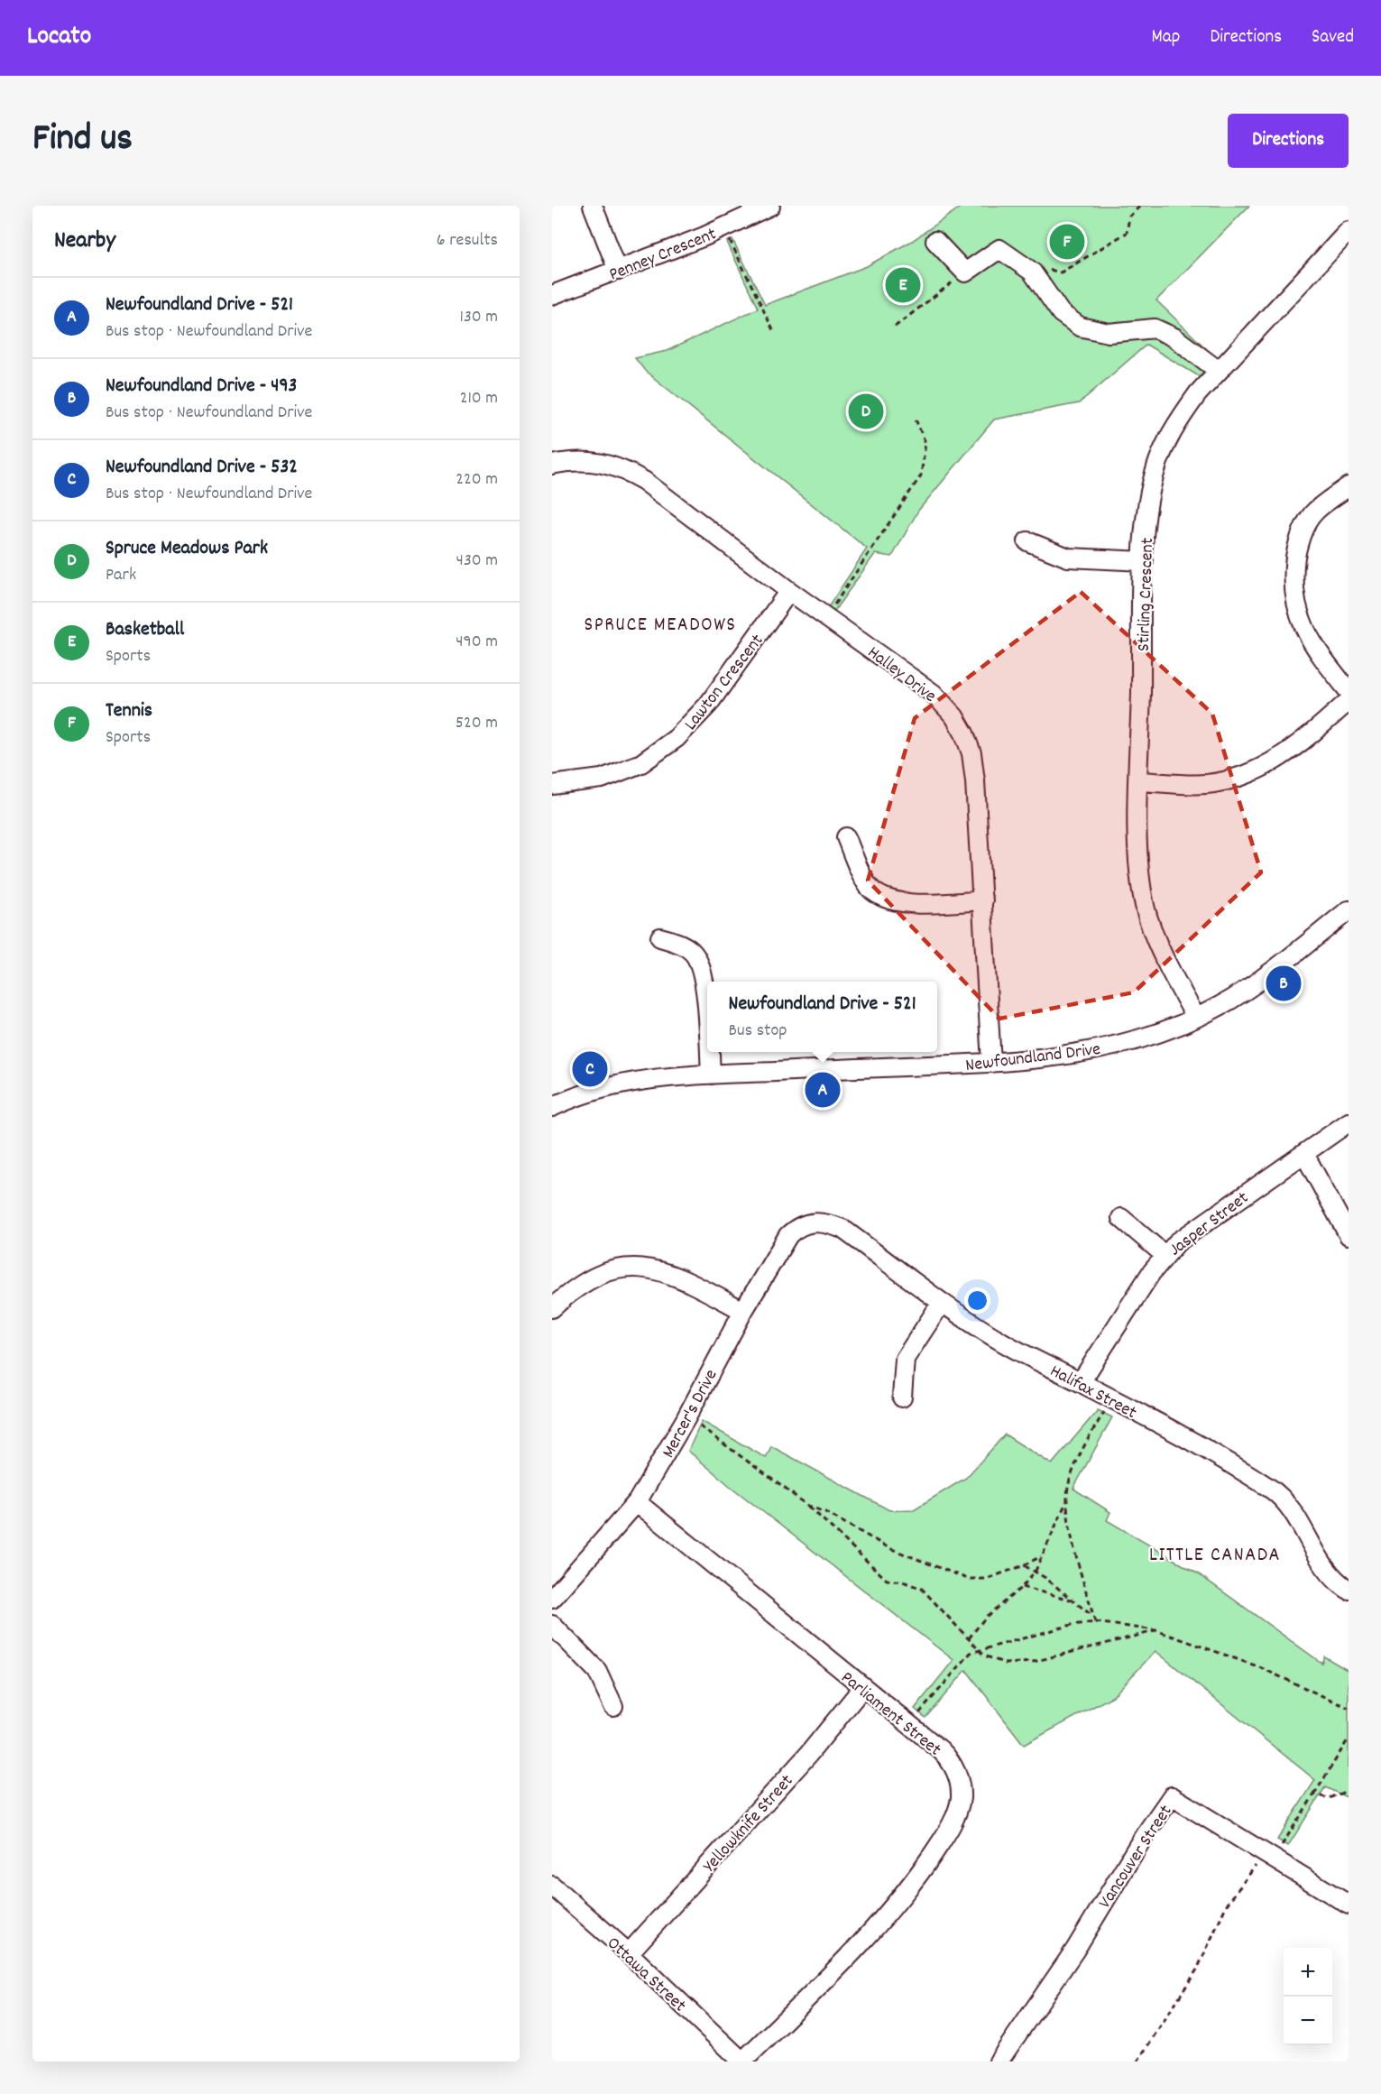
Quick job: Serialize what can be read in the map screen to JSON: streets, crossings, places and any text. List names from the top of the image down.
{
  "streets": {
    "street": [
      "Penney Crescent",
      "Stirling Crescent",
      "Halley Drive",
      "Lawton Crescent",
      "Newfoundland Drive",
      "Jasper Street",
      "Halifax Street",
      "Mercer's Drive",
      "Parliament Street",
      "Yellowknife Street",
      "Vancouver Street",
      "Ottawa Street"
    ]
  },
  "crossings": [
    ["Stirling Crescent", "Newfoundland Drive"],
    ["Halley Drive", "Lawton Crescent"],
    ["Halley Drive", "Newfoundland Drive"],
    ["Jasper Street", "Halifax Street"],
    ["Halifax Street", "Mercer's Drive"],
    ["Mercer's Drive", "Parliament Street"],
    ["Parliament Street", "Yellowknife Street"],
    ["Parliament Street", "Ottawa Street"],
    ["Yellowknife Street", "Ottawa Street"]
  ],
  "districts": ["SPRUCE MEADOWS", "LITTLE CANADA"],
  "page": {
    "header": "Locato",
    "nav": ["Map", "Directions", "Saved"],
    "title": "Find us",
    "buttons": "Directions",
    "heading": ["Nearby", "6 results"],
    "pins": [
      "F",
      "E",
      "D",
      "B",
      "C",
      "A"
    ],
    "list": [
      {
        "mark": "A",
        "name": "Newfoundland Drive - 521",
        "note": "Bus stop · Newfoundland Drive",
        "value": "130 m"
      },
      {
        "mark": "B",
        "name": "Newfoundland Drive - 493",
        "note": "Bus stop · Newfoundland Drive",
        "value": "210 m"
      },
      {
        "mark": "C",
        "name": "Newfoundland Drive - 532",
        "note": "Bus stop · Newfoundland Drive",
        "value": "220 m"
      },
      {
        "mark": "D",
        "name": "Spruce Meadows Park",
        "note": "Park",
        "value": "430 m"
      },
      {
        "mark": "E",
        "name": "Basketball",
        "note": "Sports",
        "value": "490 m"
      },
      {
        "mark": "F",
        "name": "Tennis",
        "note": "Sports",
        "value": "520 m"
      }
    ],
    "popup": ["Newfoundland Drive - 521", "Bus stop"],
    "map_buttons": ["+", "−"]
  }
}
